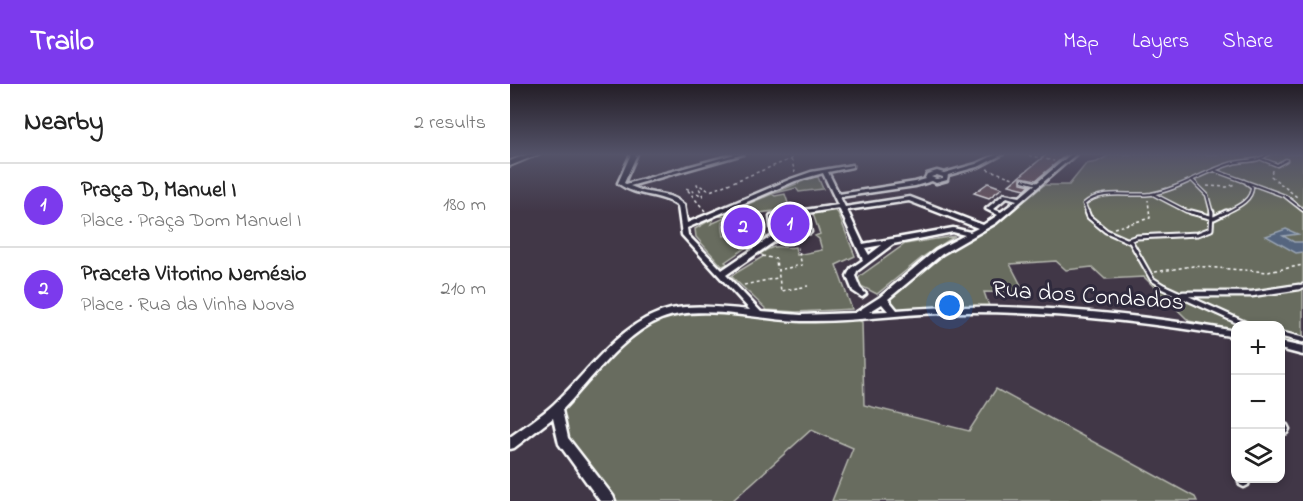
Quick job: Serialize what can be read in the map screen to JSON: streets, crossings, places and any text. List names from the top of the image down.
{
  "streets": {
    "street": ["Rua dos Condados"]
  },
  "page": {
    "header": "Trailo",
    "nav": ["Map", "Layers", "Share"],
    "heading": ["Nearby", "2 results"],
    "list": [
      {
        "mark": "1",
        "name": "Praça D, Manuel I",
        "note": "Place · Praça Dom Manuel I",
        "value": "180 m"
      },
      {
        "mark": "2",
        "name": "Praceta Vitorino Nemésio",
        "note": "Place · Rua da Vinha Nova",
        "value": "210 m"
      }
    ],
    "pins": ["1", "2"],
    "map_buttons": ["+", "−"]
  }
}
